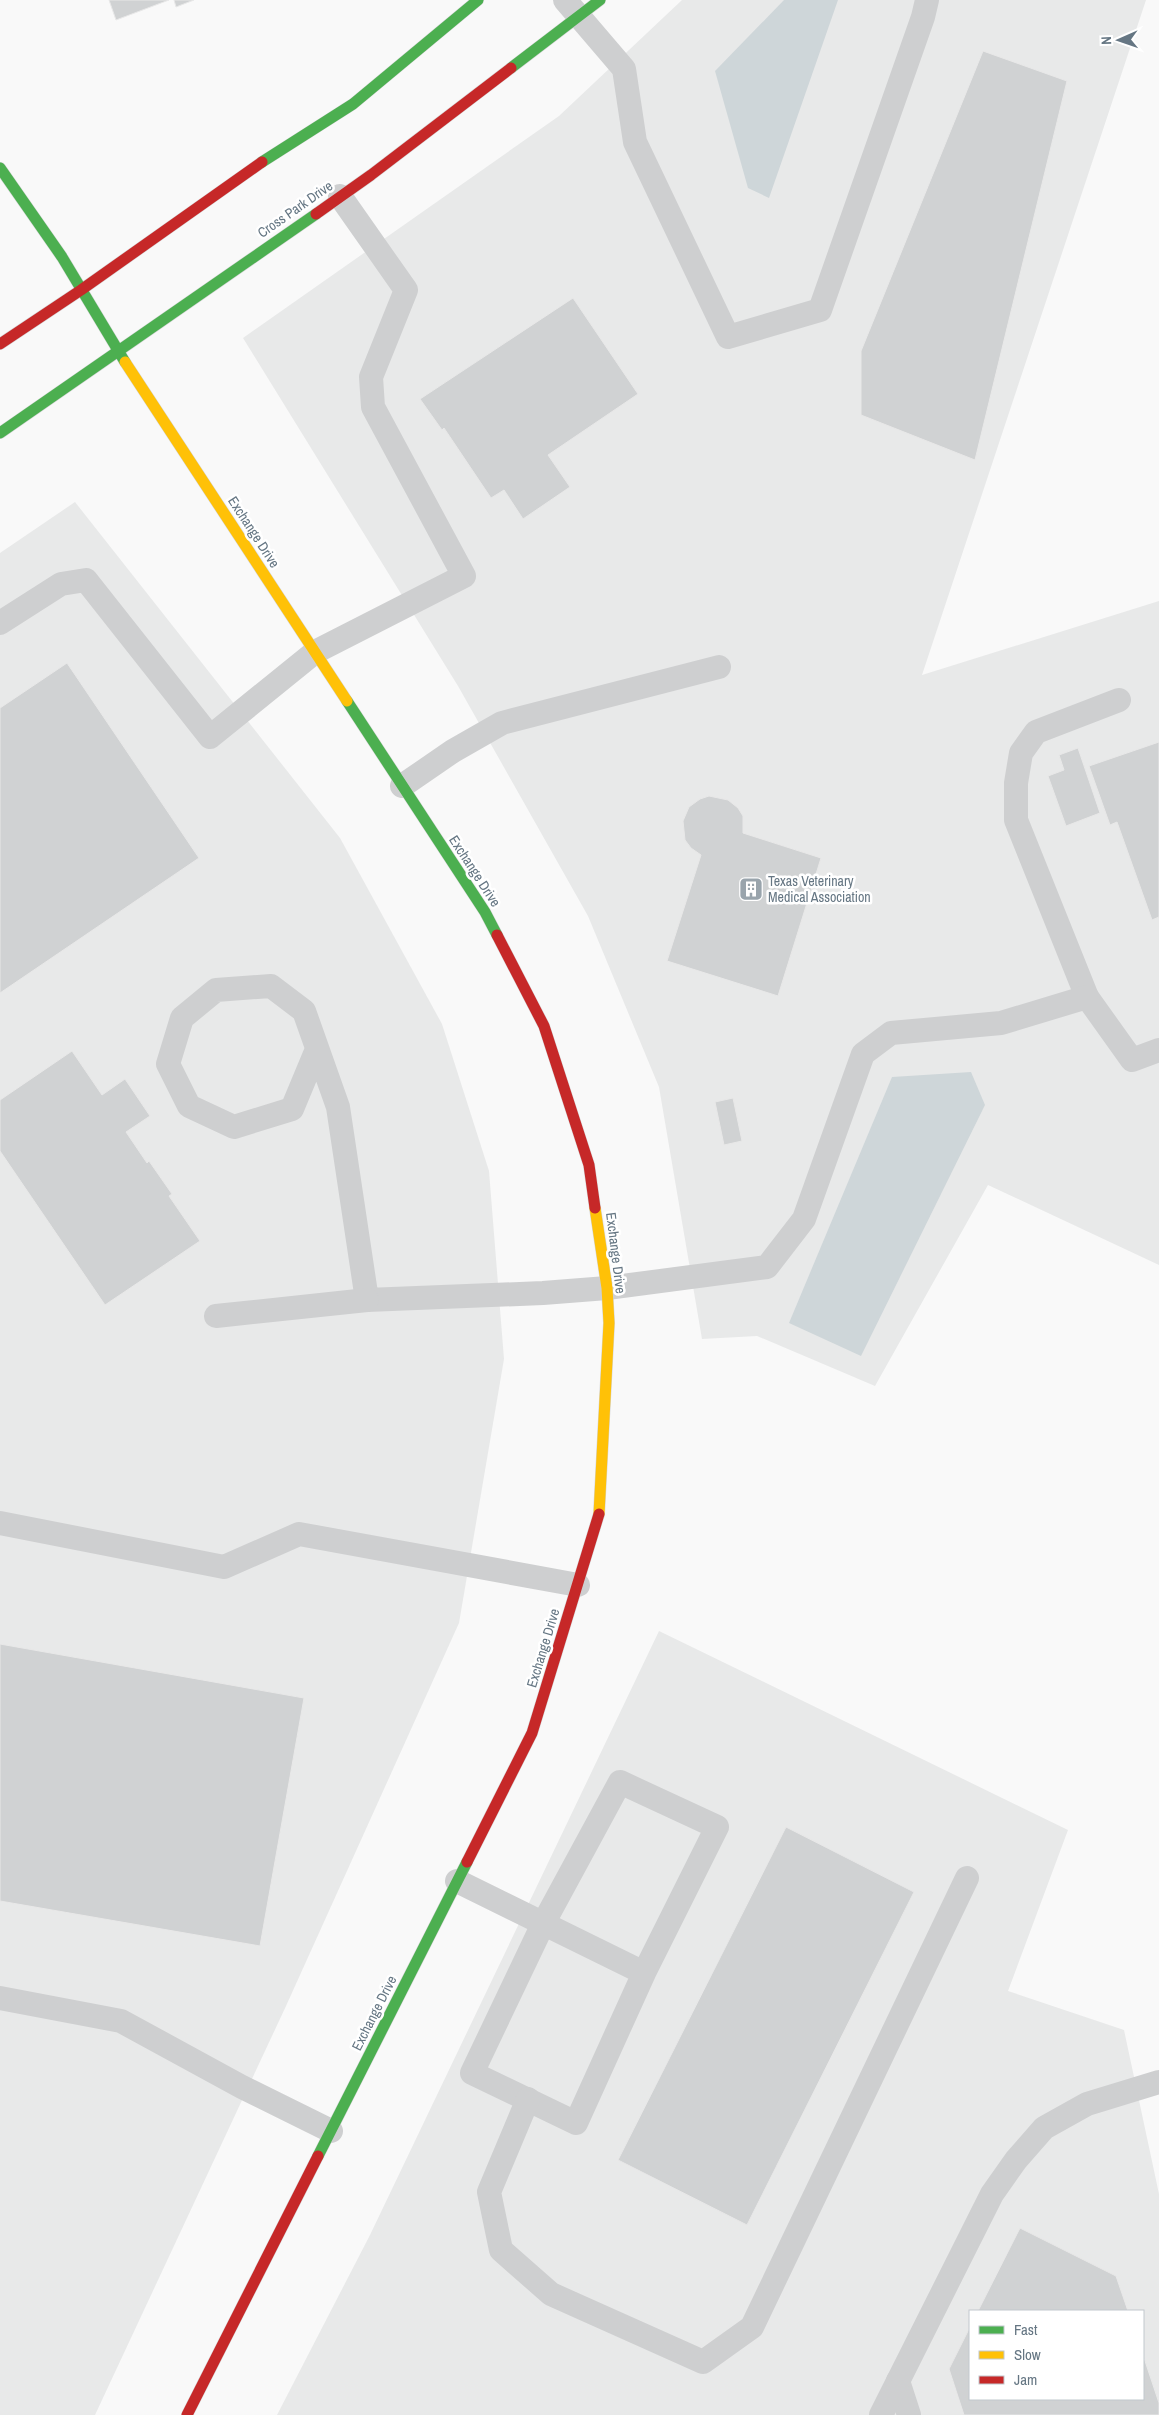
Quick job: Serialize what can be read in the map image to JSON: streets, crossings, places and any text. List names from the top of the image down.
{
  "streets": {
    "street": ["Cross Park Drive", "Exchange Drive"]
  },
  "crossings": [
    ["Cross Park Drive", "Exchange Drive"]
  ],
  "places": {
    "building": ["Texas Veterinary Medical Association"]
  },
  "legend": ["Fast", "Slow", "Jam"],
  "north": "left"
}
